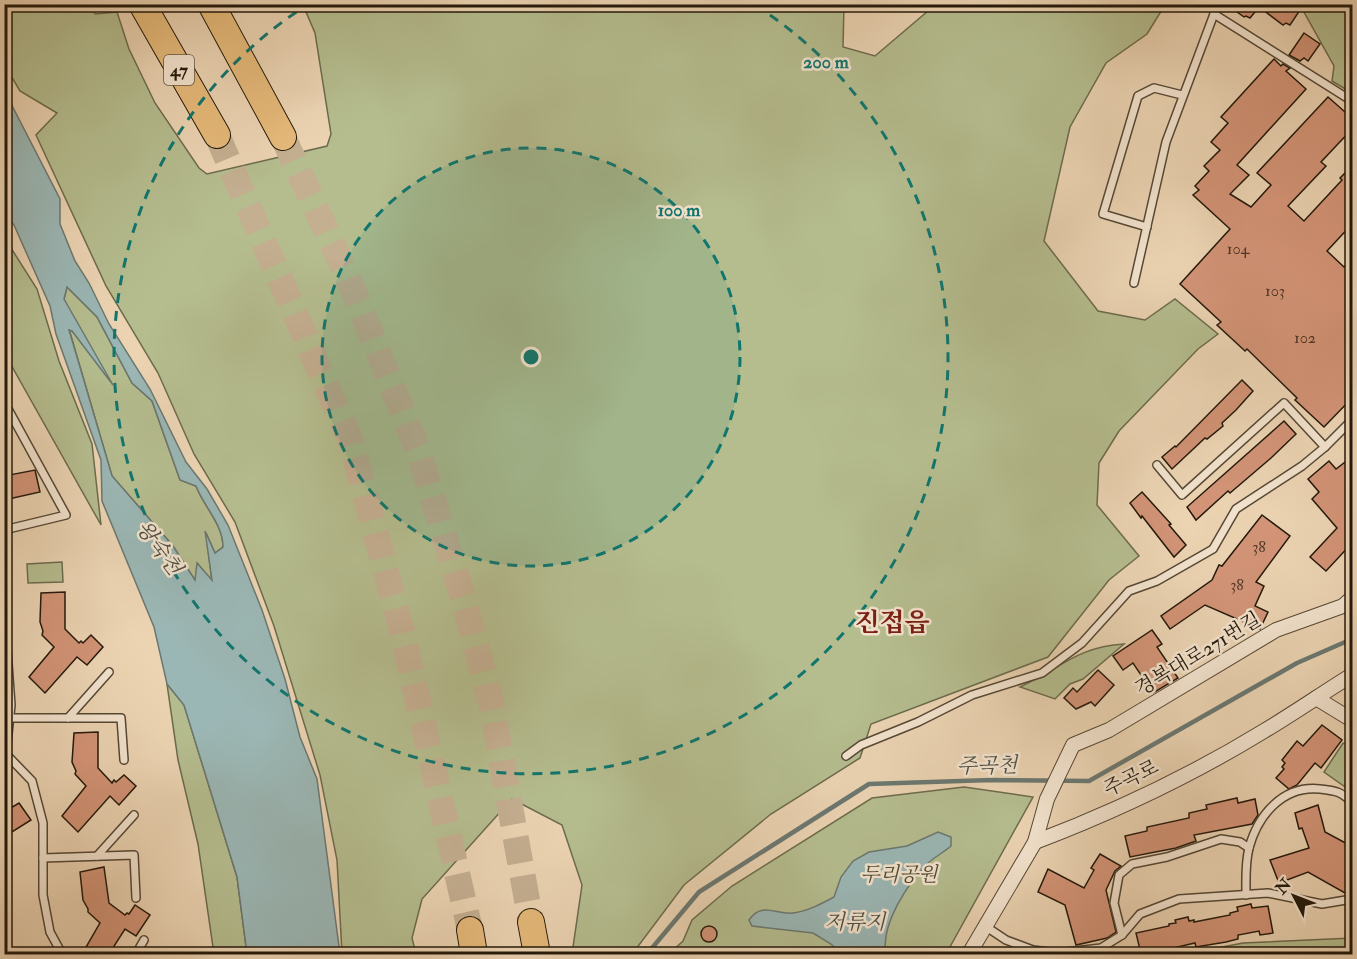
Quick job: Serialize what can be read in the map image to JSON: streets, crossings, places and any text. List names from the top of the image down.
{
  "streets": {
    "highway": ["47"],
    "street": ["경복대로271번길", "주곡로"]
  },
  "crossings": [
    ["경복대로271번길", "주곡로"]
  ],
  "districts": ["진접읍"],
  "water": ["왕숙천", "주곡천", "저류지"],
  "parks": ["두리공원"],
  "house_numbers": [
    "104",
    "103",
    "102",
    "38",
    "38"
  ],
  "north": "top left",
  "rings": ["200 m", "100 m"]
}
